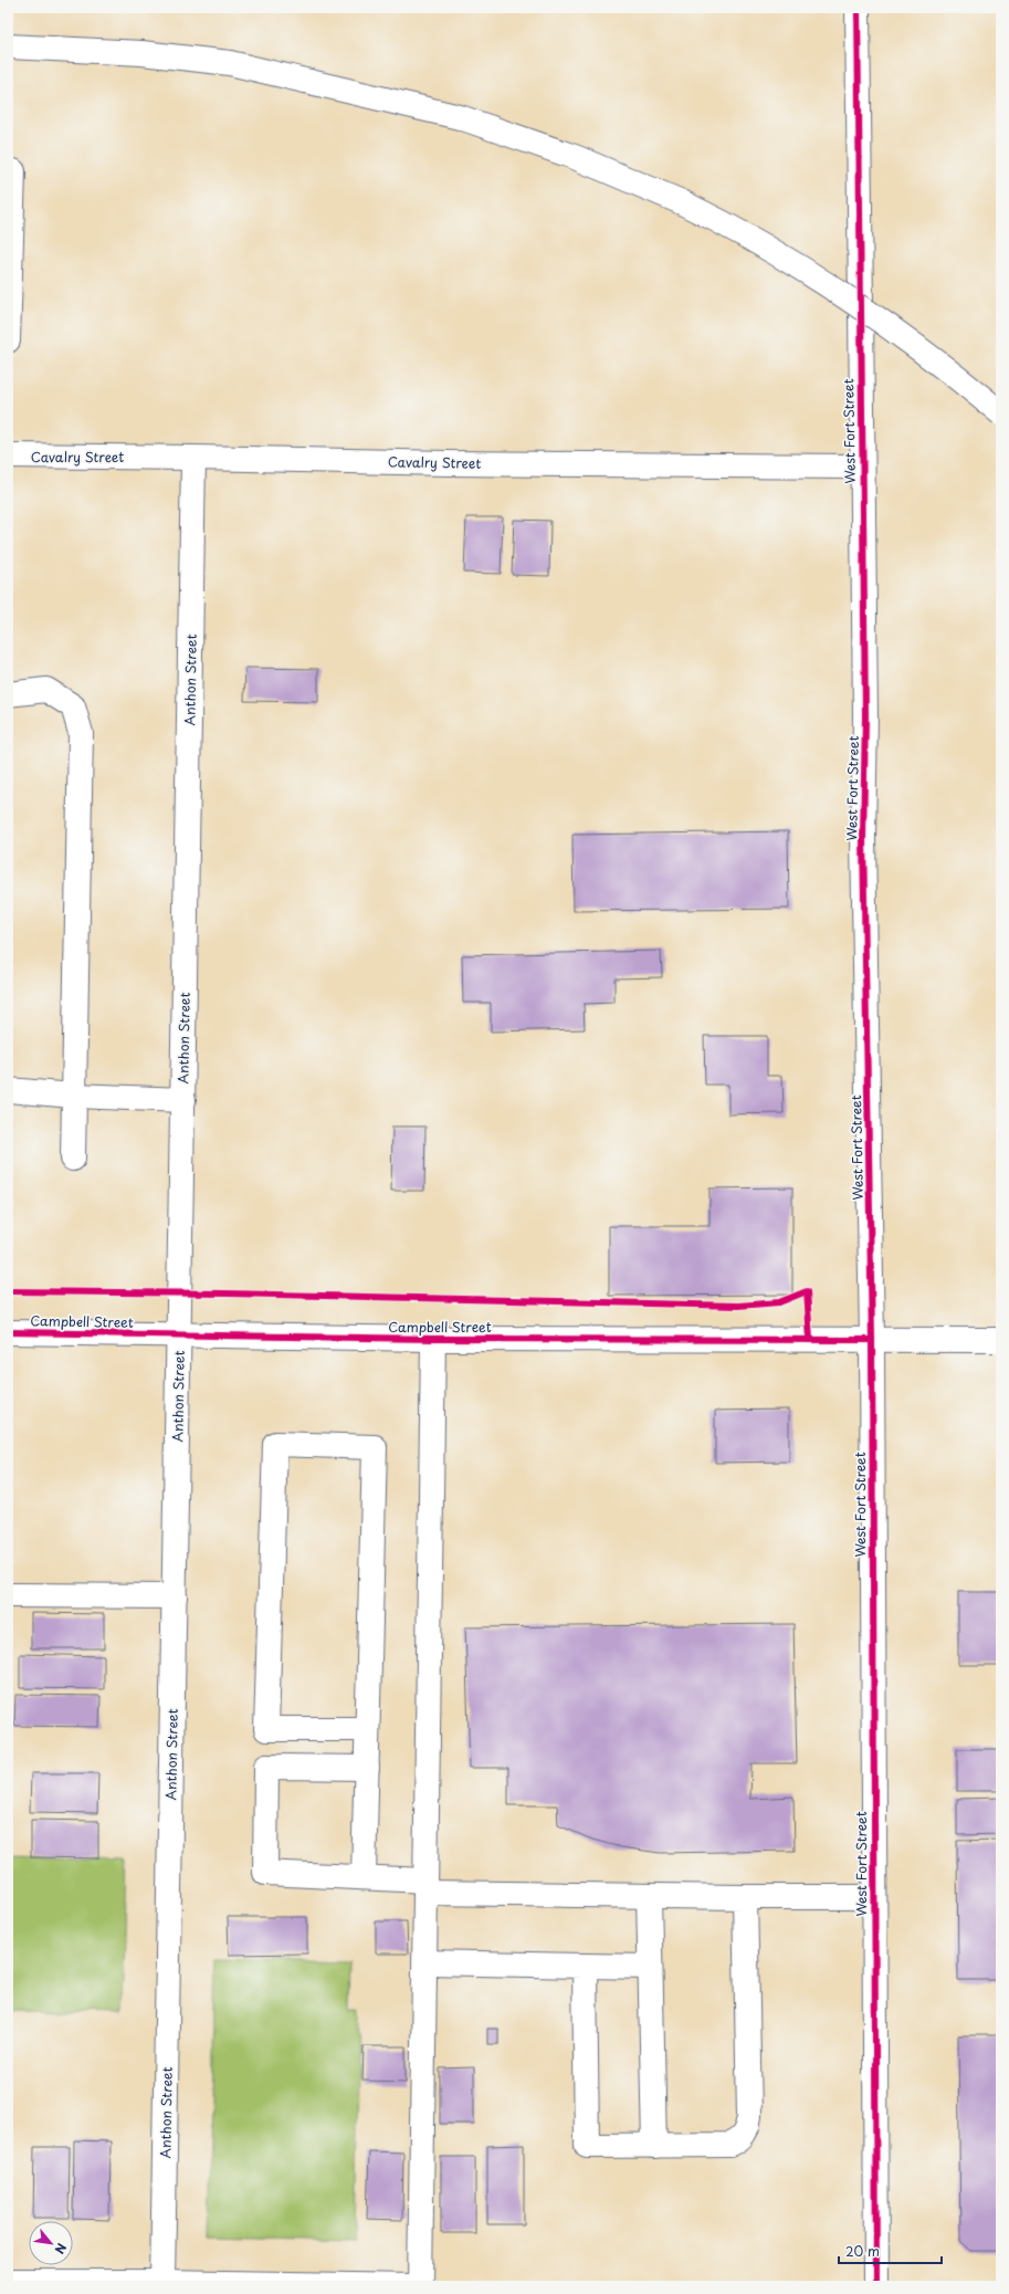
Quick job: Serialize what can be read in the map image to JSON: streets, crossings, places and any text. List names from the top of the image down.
{
  "streets": {
    "main road": [
      "West Fort Street",
      "Cavalry Street",
      "Anthon Street",
      "Campbell Street"
    ]
  },
  "crossings": [
    ["West Fort Street", "Cavalry Street"],
    ["West Fort Street", "Campbell Street"],
    ["Cavalry Street", "Anthon Street"],
    ["Anthon Street", "Campbell Street"]
  ],
  "scale_bar": "20 m",
  "north": "bottom right"
}
